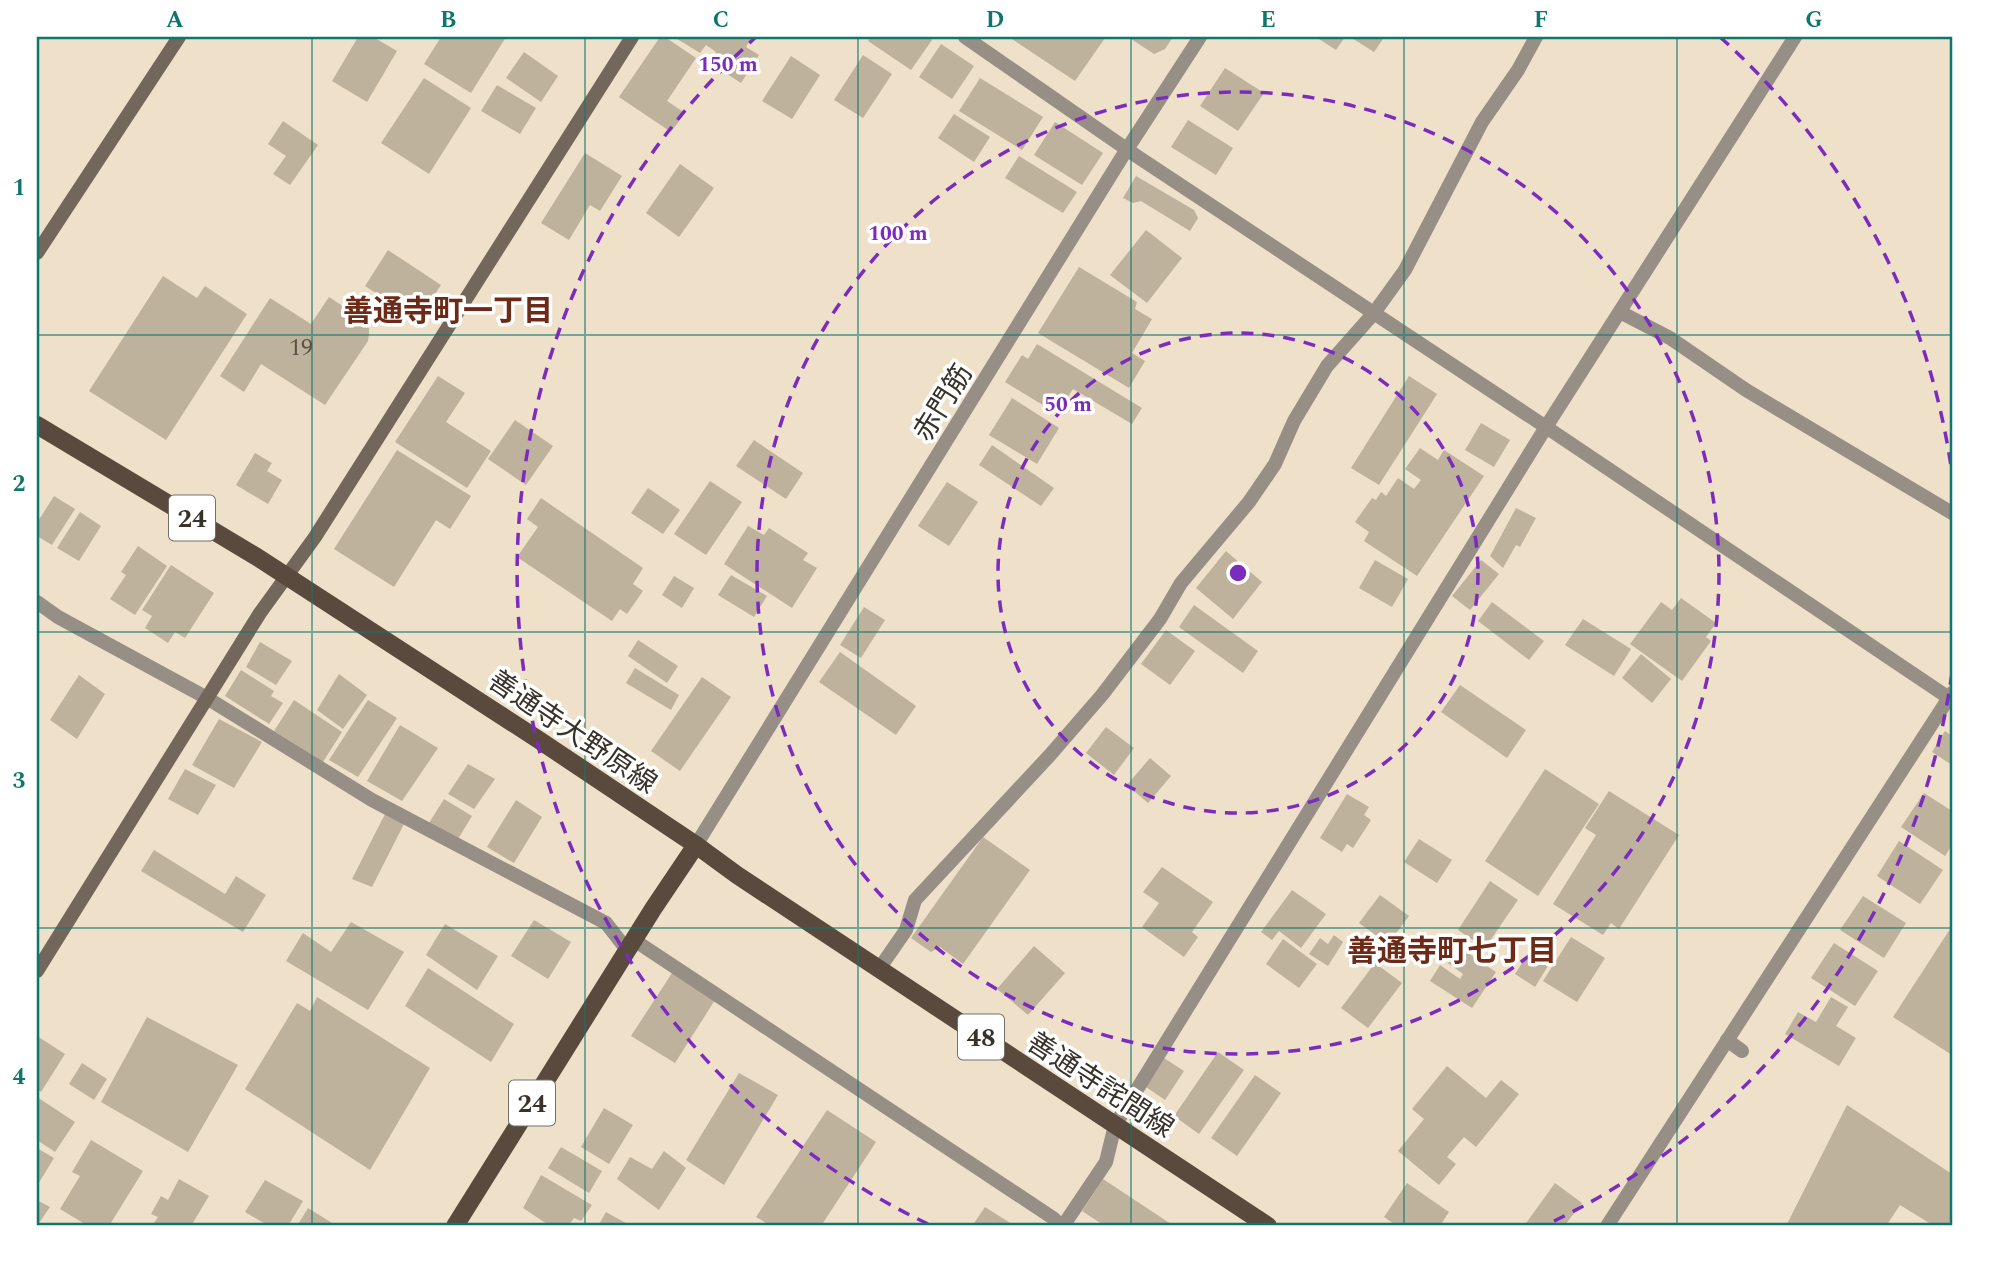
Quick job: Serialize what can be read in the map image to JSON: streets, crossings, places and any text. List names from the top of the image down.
{
  "streets": {
    "main road": [
      "24",
      "善通寺大野原線",
      "48",
      "善通寺詫間線"
    ],
    "street": ["赤門筋"]
  },
  "crossings": [
    ["赤門筋", "24"],
    ["赤門筋", "善通寺大野原線"],
    ["赤門筋", "善通寺詫間線"],
    ["24", "善通寺大野原線"],
    ["24", "善通寺詫間線"],
    ["善通寺大野原線", "善通寺詫間線"]
  ],
  "districts": ["善通寺町一丁目", "善通寺町七丁目"],
  "house_numbers": ["19"],
  "grid": {
    "columns": [
      "A",
      "B",
      "C",
      "D",
      "E",
      "F",
      "G"
    ],
    "rows": [
      "1",
      "2",
      "3",
      "4"
    ]
  },
  "rings": ["150 m", "100 m", "50 m"]
}
